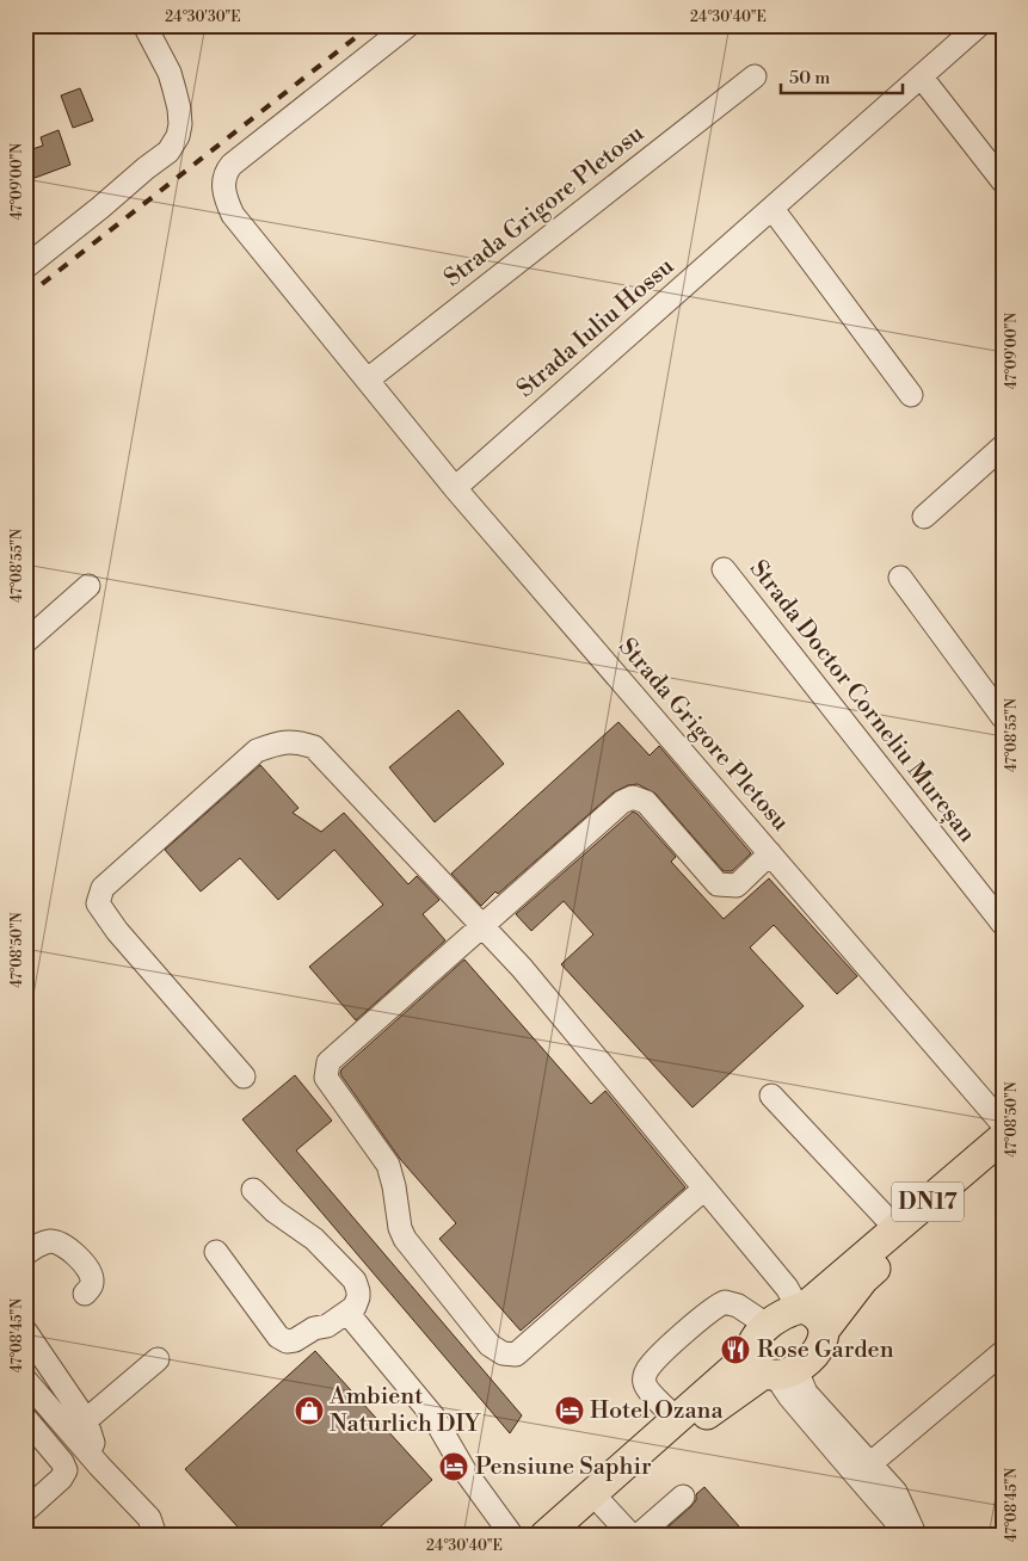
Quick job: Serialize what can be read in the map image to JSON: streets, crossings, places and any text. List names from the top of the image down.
{
  "streets": {
    "main road": ["DN17"],
    "street": ["Strada Grigore Pletosu", "Strada Iuliu Hossu", "Strada Doctor Corneliu Mureșan"]
  },
  "crossings": [
    ["Strada Grigore Pletosu", "Strada Iuliu Hossu"]
  ],
  "places": {
    "restaurant": ["Rose Garden"],
    "shop": ["Ambient Naturlich DIY"],
    "hotel": ["Hotel Ozana", "Pensiune Saphir"]
  },
  "scale_bar": "50 m",
  "coordinates": [
    "24°30'30\"E",
    "24°30'40\"E",
    "47°09'00\"N",
    "47°08'55\"N",
    "47°08'50\"N",
    "47°08'45\"N"
  ]
}
